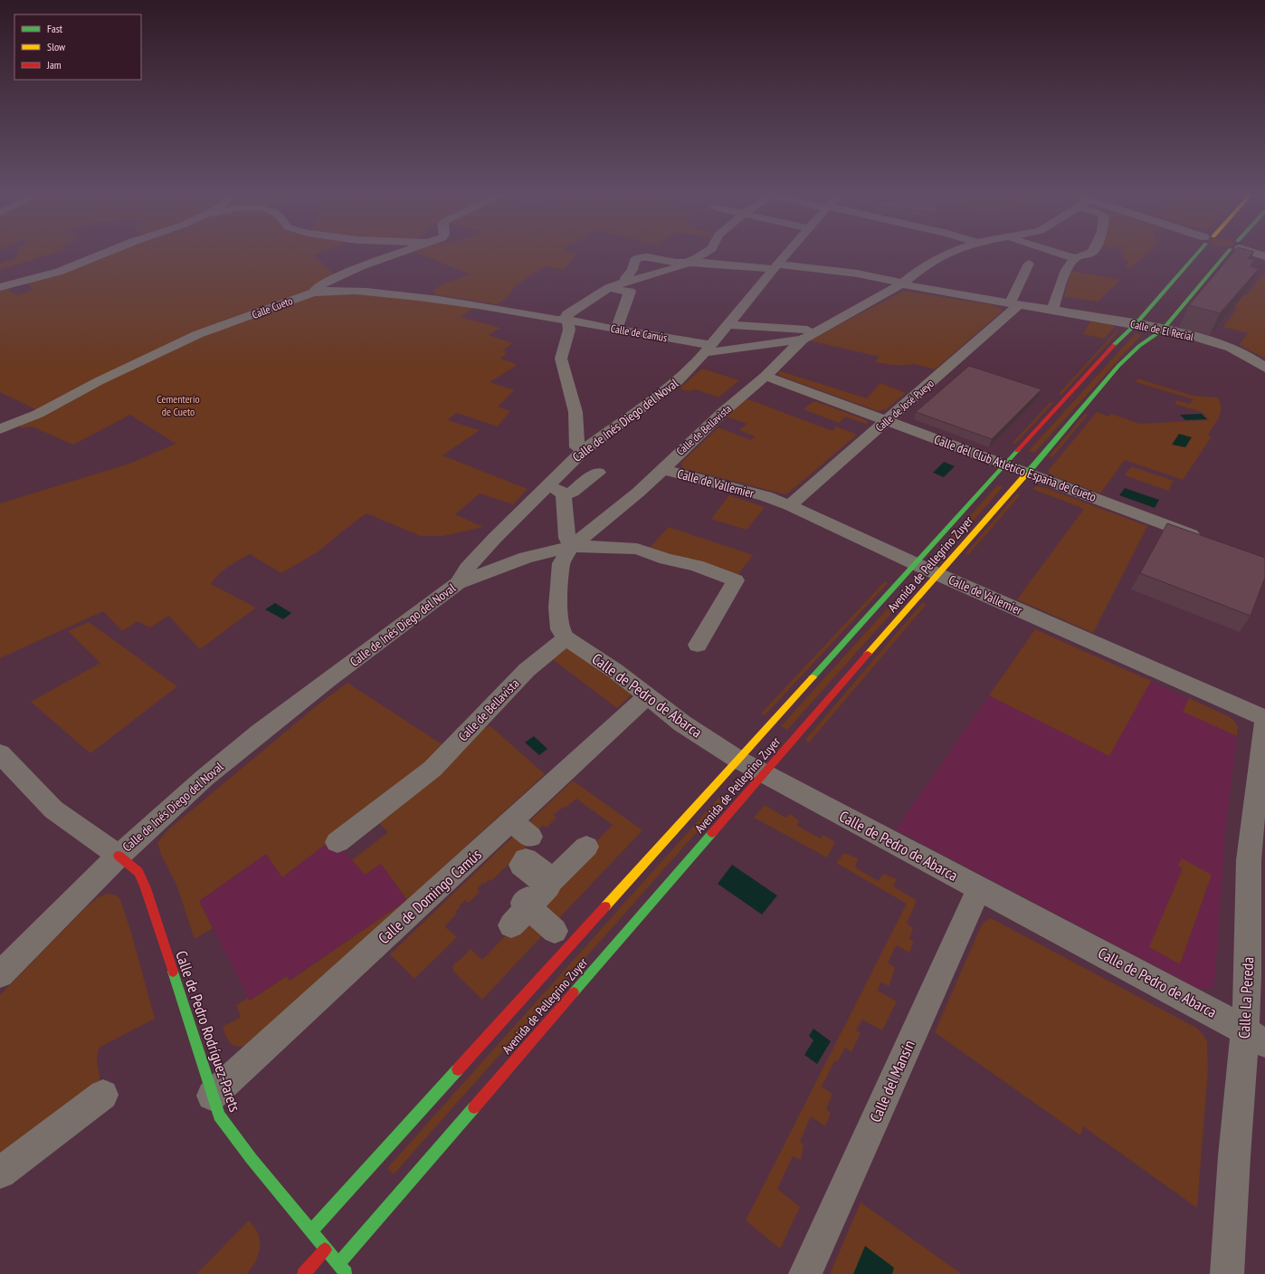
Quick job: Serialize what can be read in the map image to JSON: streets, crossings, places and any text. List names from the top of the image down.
{
  "streets": {
    "main road": ["Avenida de Pellegrino Zuyer", "Calle de Pedro Rodríguez-Parets"],
    "street": [
      "Calle Cueto",
      "Calle de El Recial",
      "Calle de Camús",
      "Calle de José Pueyo",
      "Calle de Inés Diego del Noval",
      "Calle de Bellavista",
      "Calle del Club Atlético España de Cueto",
      "Calle de Vallemier",
      "Calle de Pedro de Abarca",
      "Calle de Domingo Camús",
      "Calle La Pereda",
      "Calle del Mansín"
    ]
  },
  "crossings": [
    ["Calle Cueto", "Calle de Camús"],
    ["Calle de El Recial", "Calle de José Pueyo"],
    ["Calle de El Recial", "Calle de Inés Diego del Noval"],
    ["Calle de El Recial", "Calle de Bellavista"],
    ["Calle de El Recial", "Avenida de Pellegrino Zuyer"],
    ["Calle de Camús", "Calle de Inés Diego del Noval"],
    ["Calle de Camús", "Calle de Bellavista"],
    ["Calle de José Pueyo", "Calle del Club Atlético España de Cueto"],
    ["Calle de José Pueyo", "Calle de Vallemier"],
    ["Calle de Inés Diego del Noval", "Calle de Bellavista"],
    ["Calle de Inés Diego del Noval", "Calle de Pedro Rodríguez-Parets"],
    ["Calle de Bellavista", "Calle del Club Atlético España de Cueto"],
    ["Calle de Bellavista", "Calle de Vallemier"],
    ["Calle de Bellavista", "Calle de Pedro de Abarca"],
    ["Calle del Club Atlético España de Cueto", "Avenida de Pellegrino Zuyer"],
    ["Calle de Vallemier", "Avenida de Pellegrino Zuyer"],
    ["Avenida de Pellegrino Zuyer", "Calle de Pedro de Abarca"],
    ["Avenida de Pellegrino Zuyer", "Calle de Pedro Rodríguez-Parets"],
    ["Calle de Pedro de Abarca", "Calle de Domingo Camús"],
    ["Calle de Pedro de Abarca", "Calle La Pereda"],
    ["Calle de Pedro de Abarca", "Calle del Mansín"],
    ["Calle de Domingo Camús", "Calle de Pedro Rodríguez-Parets"]
  ],
  "parks": ["Cementerio de Cueto"],
  "legend": ["Fast", "Slow", "Jam"]
}
